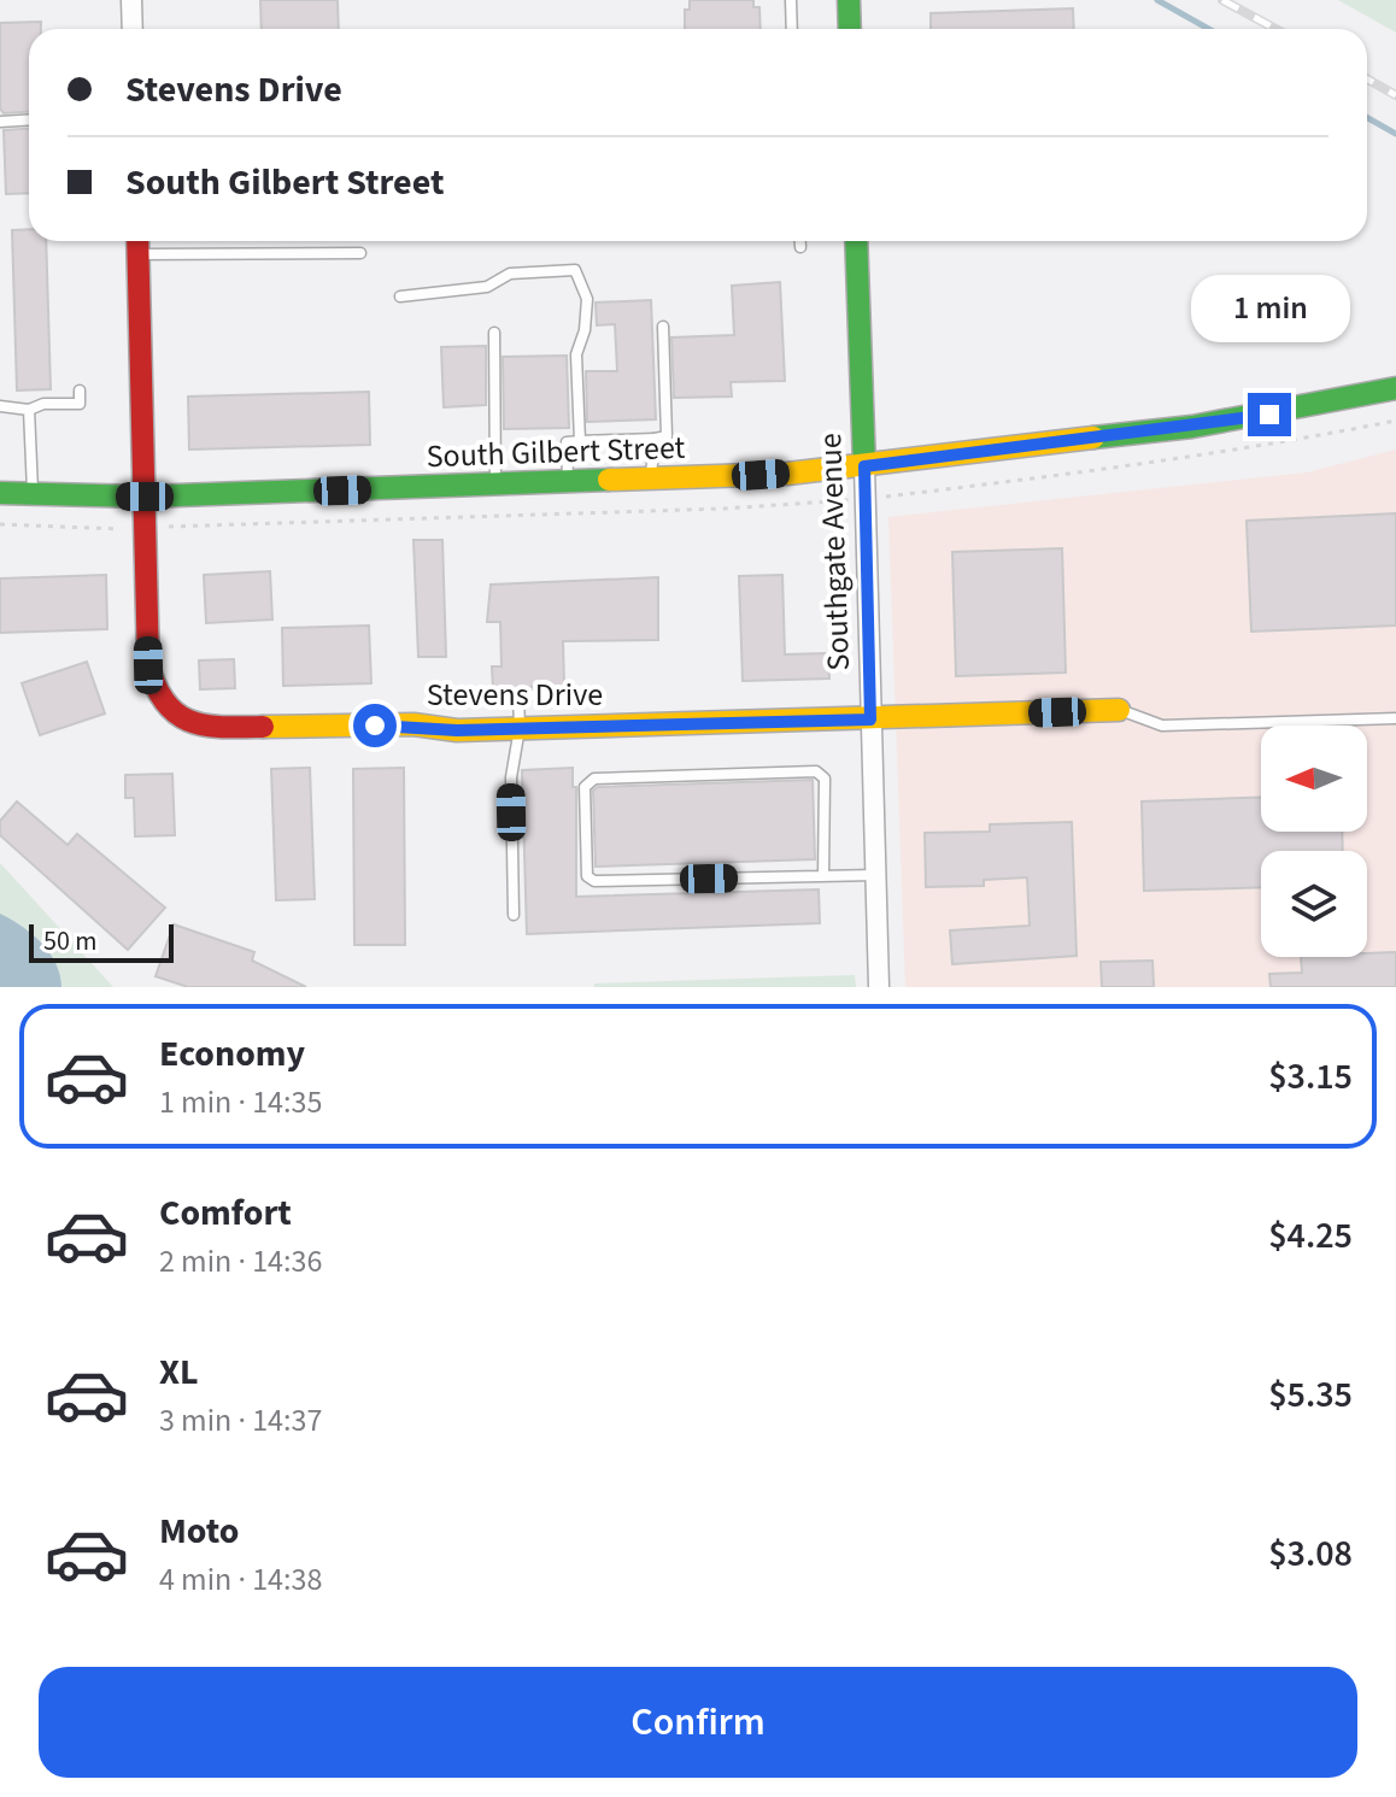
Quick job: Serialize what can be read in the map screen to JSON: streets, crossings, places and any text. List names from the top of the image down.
{
  "streets": {
    "street": ["South Gilbert Street", "Southgate Avenue", "Stevens Drive"]
  },
  "crossings": [
    ["South Gilbert Street", "Southgate Avenue"],
    ["South Gilbert Street", "Stevens Drive"],
    ["Southgate Avenue", "Stevens Drive"]
  ],
  "scale_bar": "50 m",
  "north": "left",
  "page": {
    "banner": ["Stevens Drive", "South Gilbert Street"],
    "bubble": "1 min",
    "scale": "50 m",
    "list": [
      {
        "name": "Economy",
        "note": "1 min · 14:35",
        "value": "$3.15"
      },
      {
        "name": "Comfort",
        "note": "2 min · 14:36",
        "value": "$4.25"
      },
      {
        "name": "XL",
        "note": "3 min · 14:37",
        "value": "$5.35"
      },
      {
        "name": "Moto",
        "note": "4 min · 14:38",
        "value": "$3.08"
      }
    ],
    "buttons": "Confirm"
  }
}
